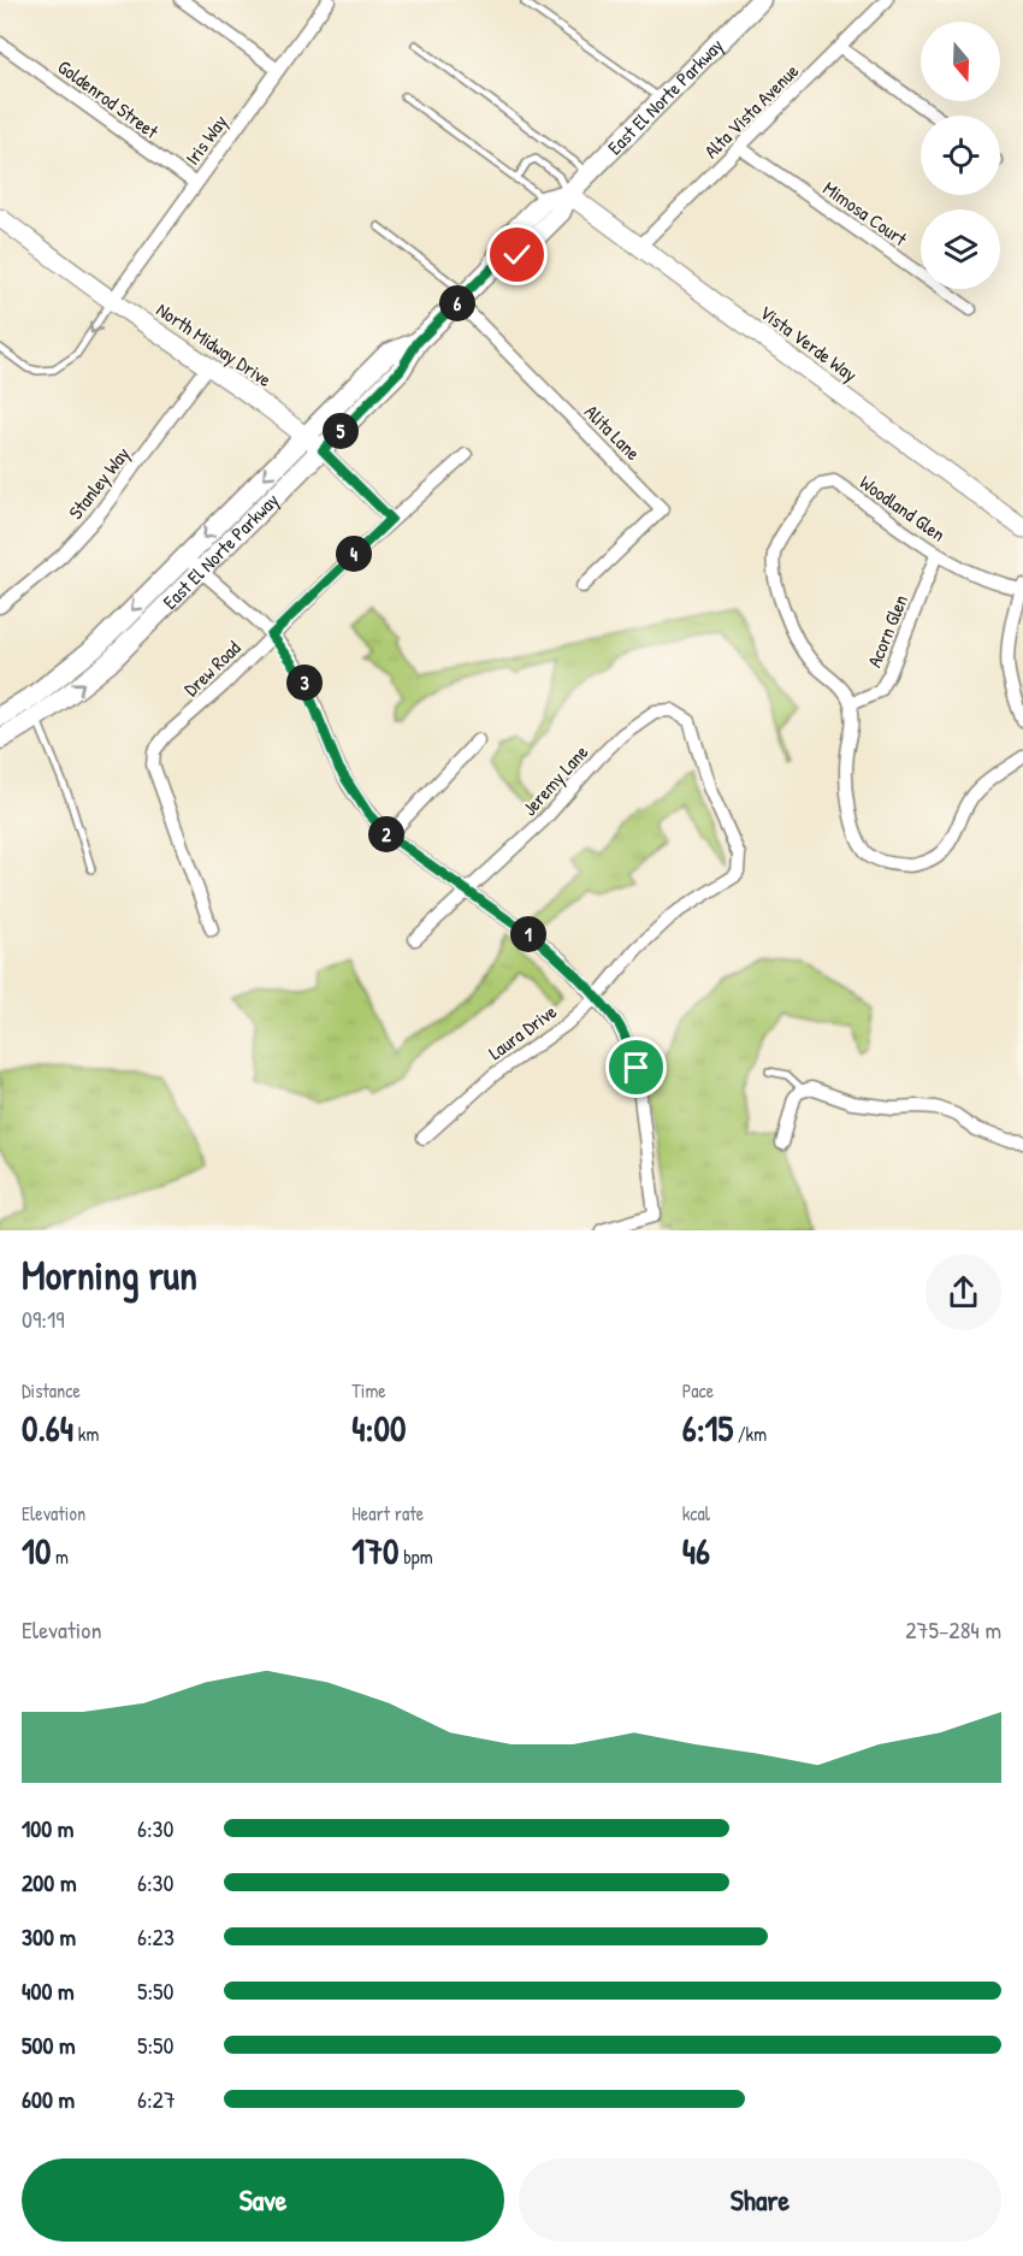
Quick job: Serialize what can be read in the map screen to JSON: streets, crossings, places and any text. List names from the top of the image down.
{
  "streets": {
    "main road": ["East El Norte Parkway"],
    "street": [
      "Goldenrod Street",
      "Alta Vista Avenue",
      "Iris Way",
      "Mimosa Court",
      "Vista Verde Way",
      "North Midway Drive",
      "Alita Lane",
      "Stanley Way",
      "Woodland Glen",
      "Acorn Glen",
      "Drew Road",
      "Jeremy Lane",
      "Laura Drive"
    ]
  },
  "crossings": [
    ["East El Norte Parkway", "Vista Verde Way"],
    ["East El Norte Parkway", "North Midway Drive"],
    ["East El Norte Parkway", "Alita Lane"],
    ["Goldenrod Street", "Iris Way"],
    ["Alta Vista Avenue", "Mimosa Court"],
    ["Alta Vista Avenue", "Vista Verde Way"],
    ["Iris Way", "North Midway Drive"],
    ["North Midway Drive", "Stanley Way"],
    ["North Midway Drive", "Drew Road"],
    ["Woodland Glen", "Acorn Glen"],
    ["Jeremy Lane", "Laura Drive"]
  ],
  "north": "bottom",
  "page": {
    "pins": [
      "6",
      "5",
      "4",
      "3",
      "2",
      "1"
    ],
    "heading": ["Morning run", "09:19"],
    "stats": [
      ["Distance", "0.64 km"],
      ["Time", "4:00"],
      ["Pace", "6:15 /km"],
      ["Elevation", "10 m"],
      ["Heart rate", "170 bpm"],
      ["kcal", "46"]
    ],
    "chart": ["Elevation", "275–284 m"],
    "list": [
      {
        "name": "100 m",
        "note": "6:30"
      },
      {
        "name": "200 m",
        "note": "6:30"
      },
      {
        "name": "300 m",
        "note": "6:23"
      },
      {
        "name": "400 m",
        "note": "5:50"
      },
      {
        "name": "500 m",
        "note": "5:50"
      },
      {
        "name": "600 m",
        "note": "6:27"
      }
    ],
    "buttons": ["Save", "Share"]
  }
}
